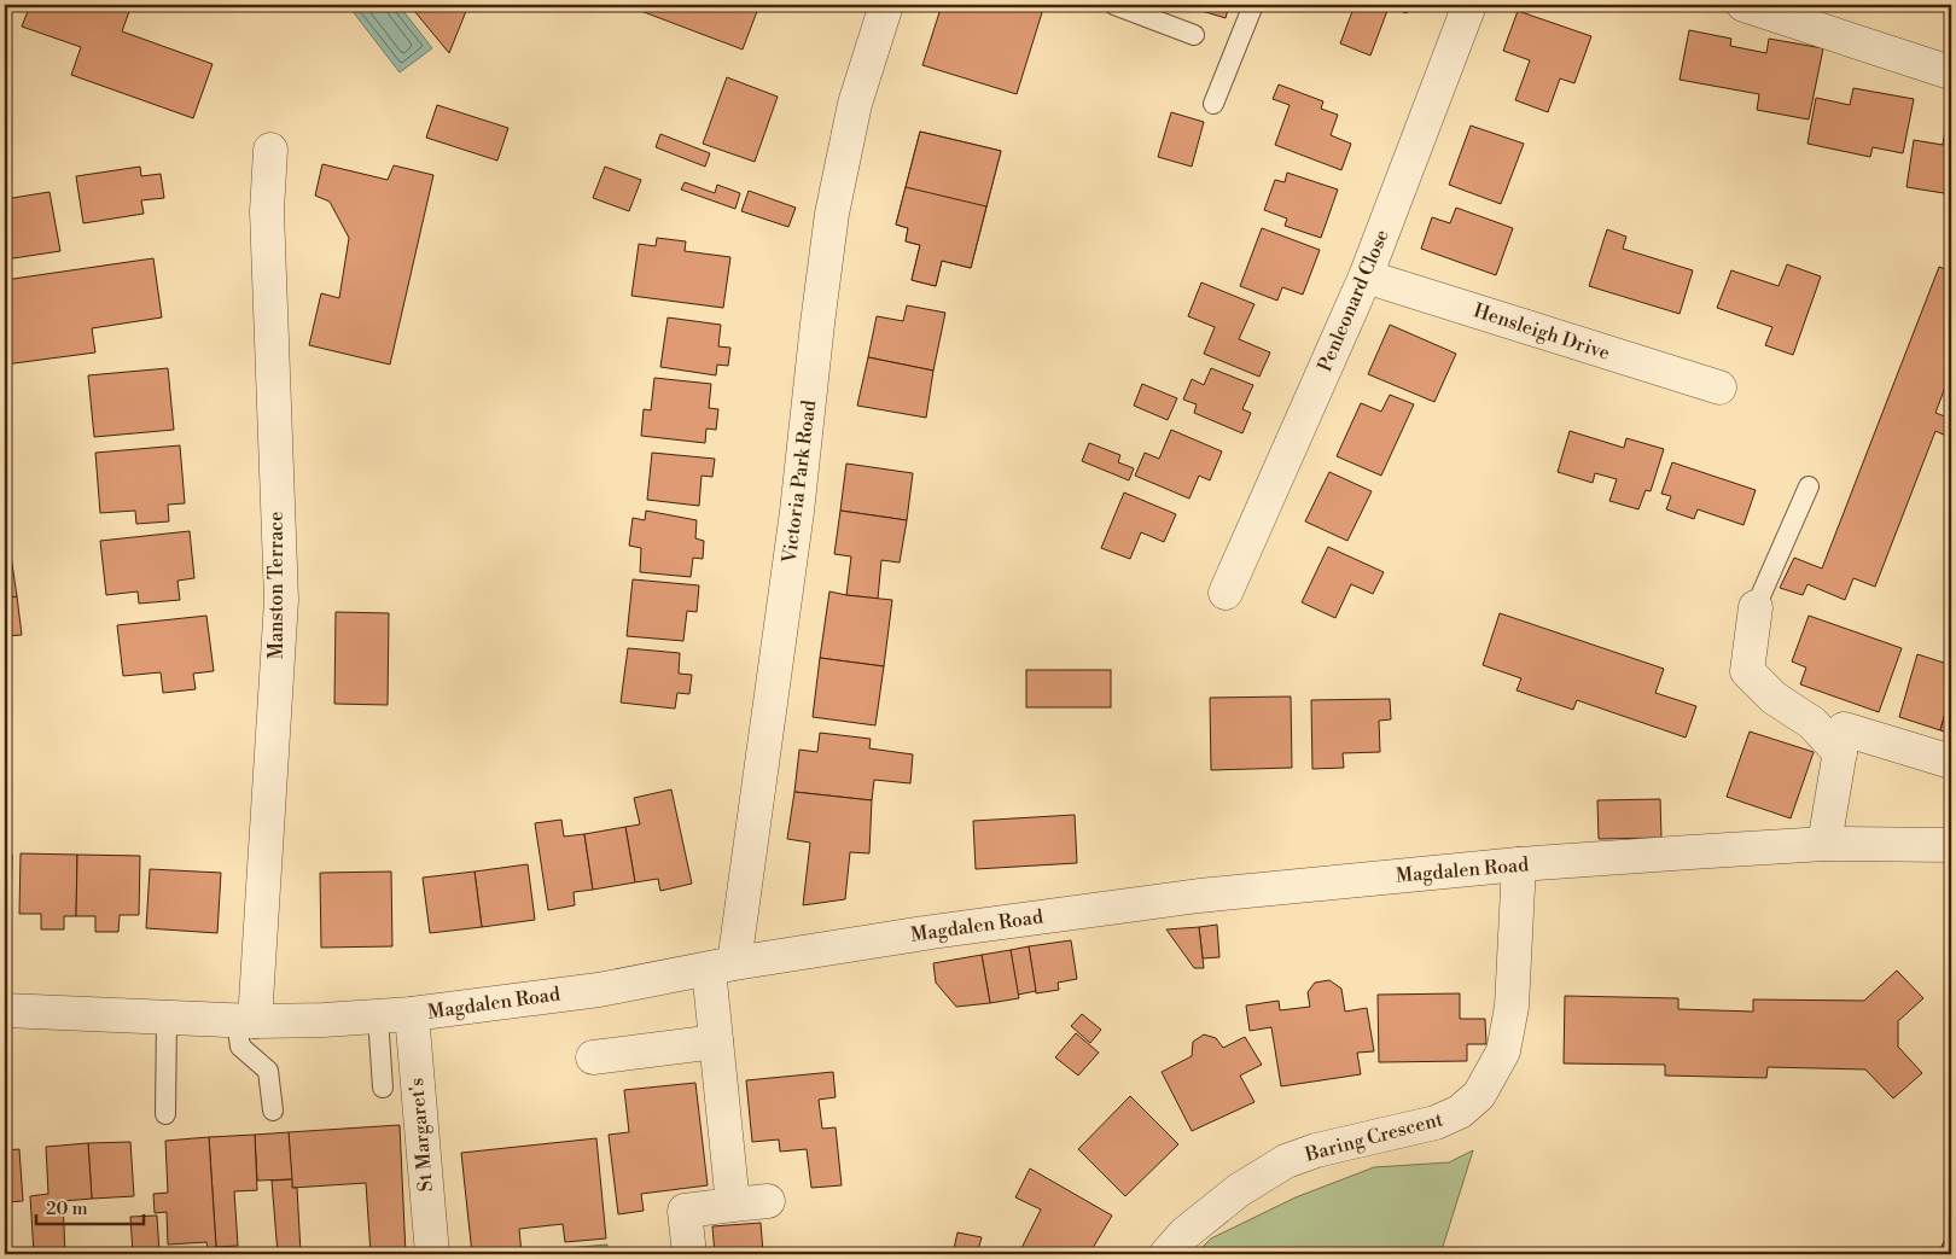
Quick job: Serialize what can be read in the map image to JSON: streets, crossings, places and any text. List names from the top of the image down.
{
  "streets": {
    "street": [
      "Penleonard Close",
      "Hensleigh Drive",
      "Victoria Park Road",
      "Manston Terrace",
      "Magdalen Road",
      "St Margaret's",
      "Baring Crescent"
    ]
  },
  "crossings": [
    ["Penleonard Close", "Hensleigh Drive"],
    ["Victoria Park Road", "Magdalen Road"],
    ["Manston Terrace", "Magdalen Road"],
    ["Magdalen Road", "St Margaret's"],
    ["Magdalen Road", "Baring Crescent"]
  ],
  "scale_bar": "20 m"
}
